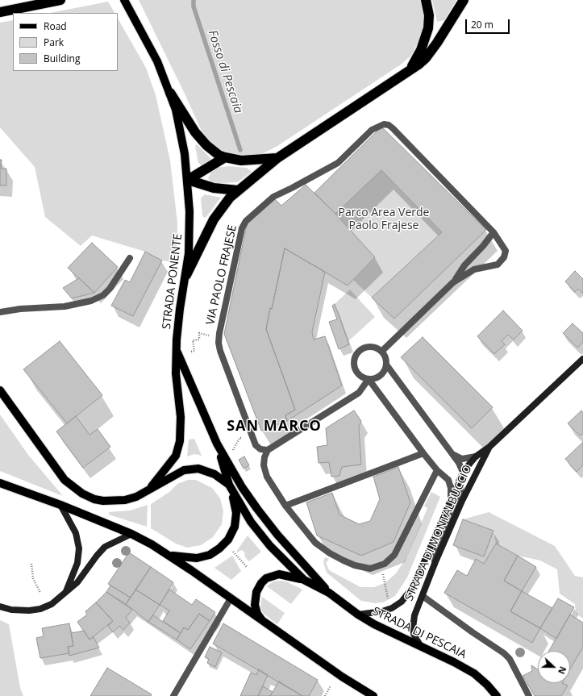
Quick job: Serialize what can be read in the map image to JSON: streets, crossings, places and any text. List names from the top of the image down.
{
  "streets": {
    "main road": ["STRADA PONENTE", "STRADA DI PESCAIA"],
    "street": ["VIA PAOLO FRAJESE", "STRADA DI MONTALBUCCIO"]
  },
  "crossings": [
    ["STRADA PONENTE", "STRADA DI PESCAIA"],
    ["STRADA DI MONTALBUCCIO", "STRADA DI PESCAIA"]
  ],
  "districts": ["SAN MARCO"],
  "water": ["Fosso di Pescaia"],
  "parks": ["Parco Area Verde Paolo Frajese"],
  "legend": ["Road", "Park", "Building"],
  "scale_bar": "20 m",
  "north": "right"
}
